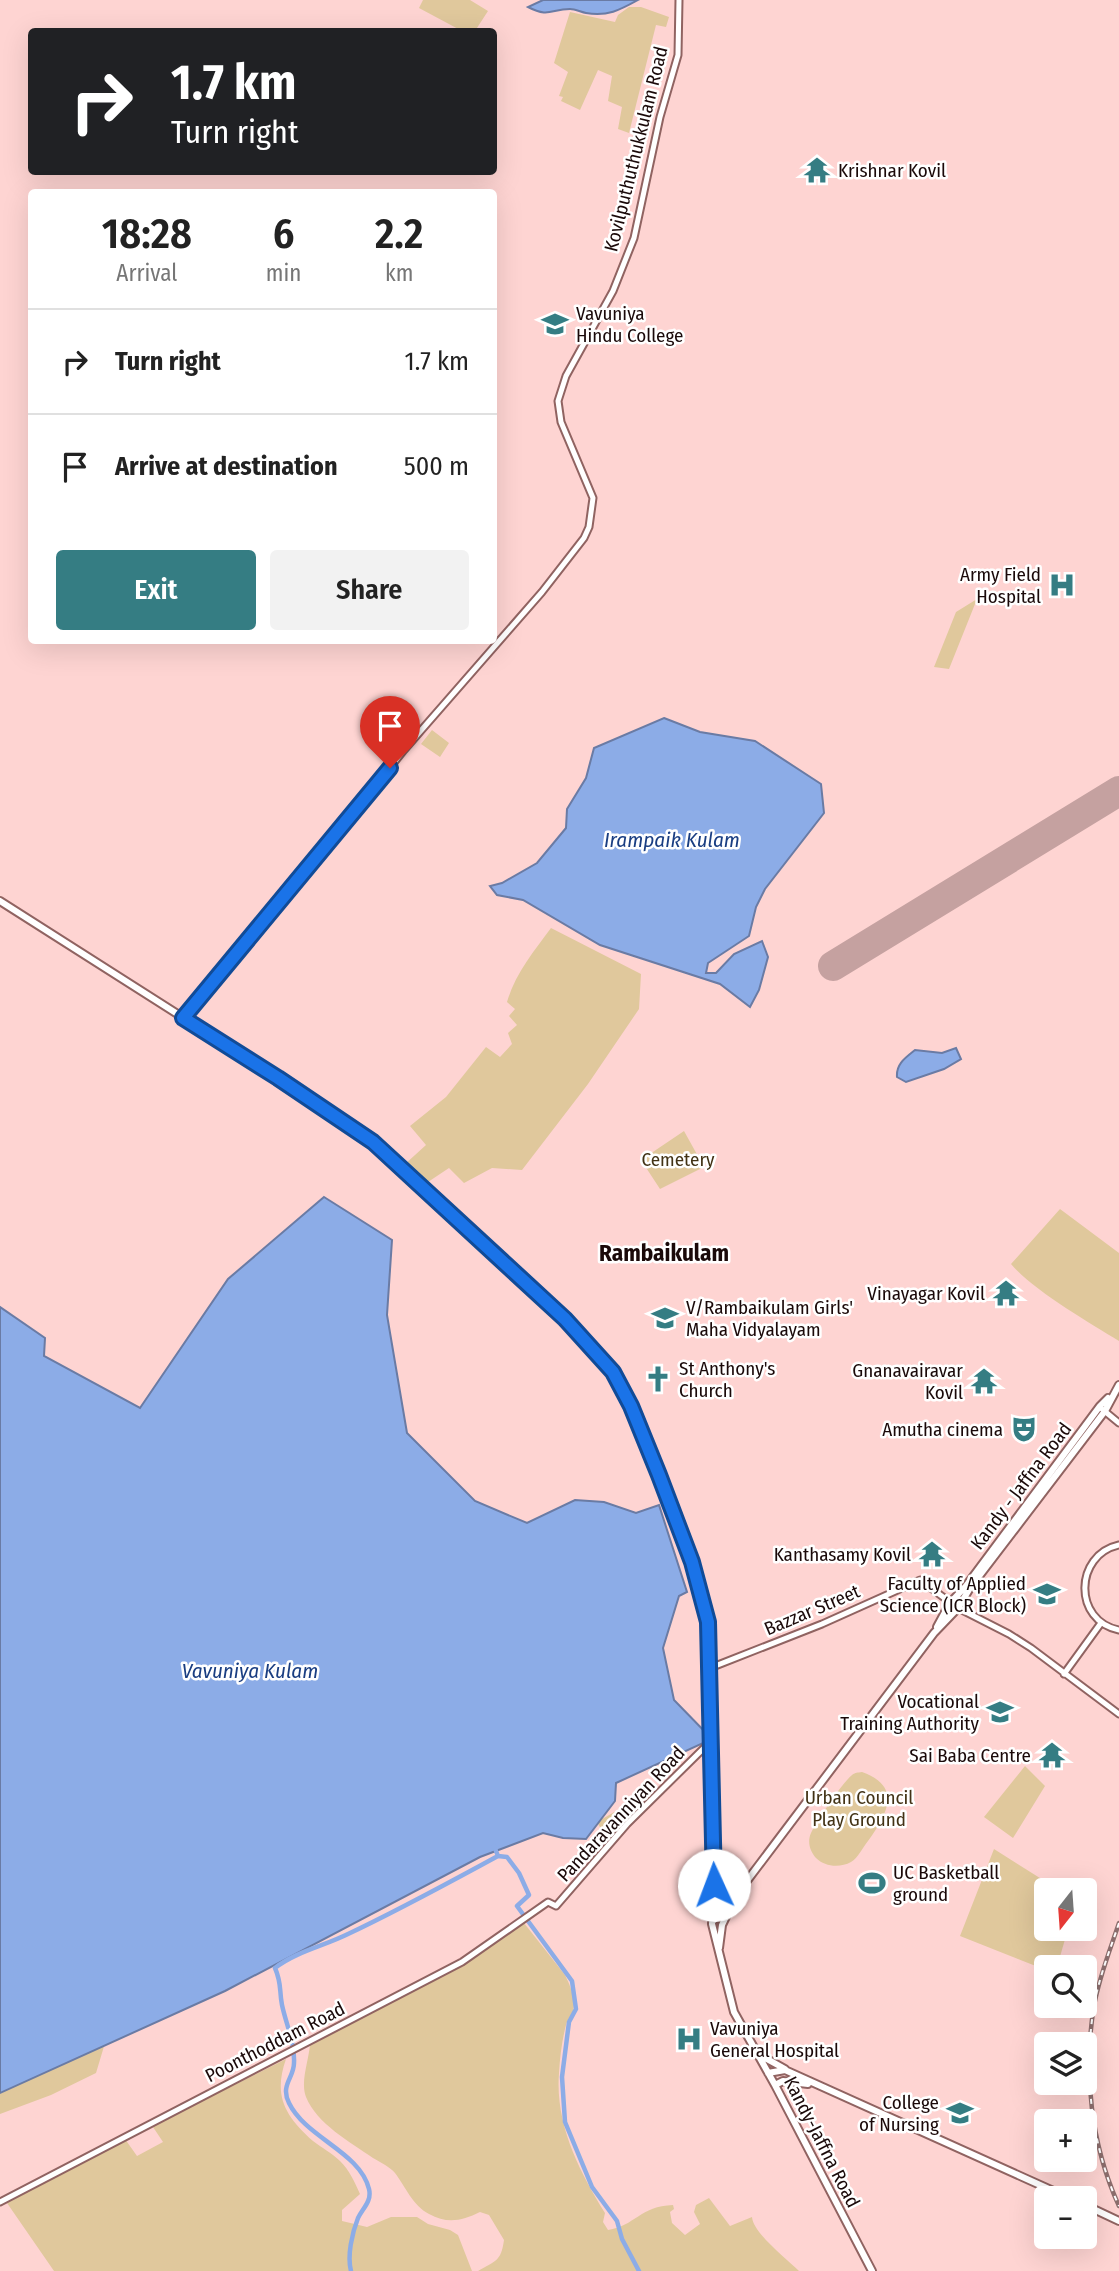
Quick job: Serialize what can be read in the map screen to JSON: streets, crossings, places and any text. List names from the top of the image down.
{
  "streets": {
    "highway": ["Kandy - Jaffna Road", "Kandy-Jaffna Road"],
    "street": [
      "Kovilputhuthukkulam Road",
      "Bazzar Street",
      "Pandaravanniyan Road",
      "Poonthoddam Road"
    ]
  },
  "crossings": [
    ["Kandy - Jaffna Road", "Bazzar Street"],
    ["Kandy - Jaffna Road", "Kandy-Jaffna Road"],
    ["Pandaravanniyan Road", "Poonthoddam Road"]
  ],
  "districts": ["Rambaikulam"],
  "water": ["Irampaik Kulam", "Vavuniya Kulam"],
  "parks": ["Cemetery", "Urban Council Play Ground"],
  "places": {
    "temple": [
      "Krishnar Kovil",
      "Vinayagar Kovil",
      "Gnanavairavar Kovil",
      "Kanthasamy Kovil",
      "Sai Baba Centre"
    ],
    "school or university": [
      "Vavuniya Hindu College",
      "V/Rambaikulam Girls' Maha Vidyalayam",
      "Faculty of Applied Science (ICR Block)",
      "Vocational Training Authority",
      "College of Nursing"
    ],
    "hospital": ["Army Field Hospital", "Vavuniya General Hospital"],
    "church": ["St Anthony's Church"],
    "theatre": ["Amutha cinema"],
    "sports": ["UC Basketball ground"]
  },
  "north": "bottom",
  "page": {
    "turn": ["1.7 km", "Turn right"],
    "eta": [
      "18:28",
      "Arrival",
      "6",
      "min",
      "2.2",
      "km"
    ],
    "list": [
      {
        "name": "Turn right",
        "value": "1.7 km"
      },
      {
        "name": "Arrive at destination",
        "value": "500 m"
      }
    ],
    "buttons": ["Exit", "Share"],
    "map_buttons": ["+", "−"]
  }
}
